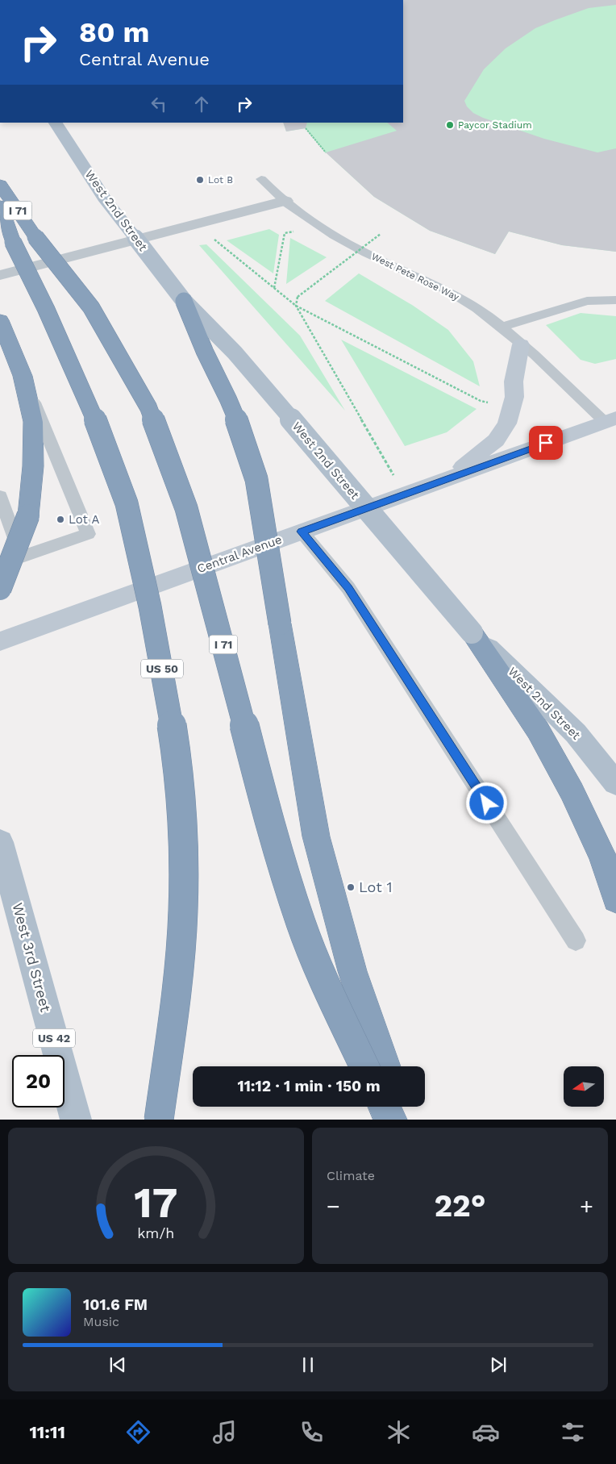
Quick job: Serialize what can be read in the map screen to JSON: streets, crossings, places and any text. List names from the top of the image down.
{
  "streets": {
    "highway": ["I 71", "US 50"],
    "main road": [
      "West 2nd Street",
      "Central Avenue",
      "West 3rd Street",
      "US 42"
    ],
    "lane": ["West Pete Rose Way"]
  },
  "crossings": [
    ["I 71", "US 50"],
    ["West Pete Rose Way", "Central Avenue"]
  ],
  "places": [
    "Paycor Stadium",
    "Lot B",
    "Lot A",
    "Lot 1"
  ],
  "north": "left",
  "page": {
    "turn": ["80 m", "Central Avenue"],
    "limit": "20",
    "trip": "11:12 · 1 min · 150 m",
    "tile": "Climate",
    "heat": ["−", "22°", "+"],
    "song": ["101.6 FM", "Music"],
    "tabs": "11:11",
    "gauge": ["17", "km/h"]
  }
}
